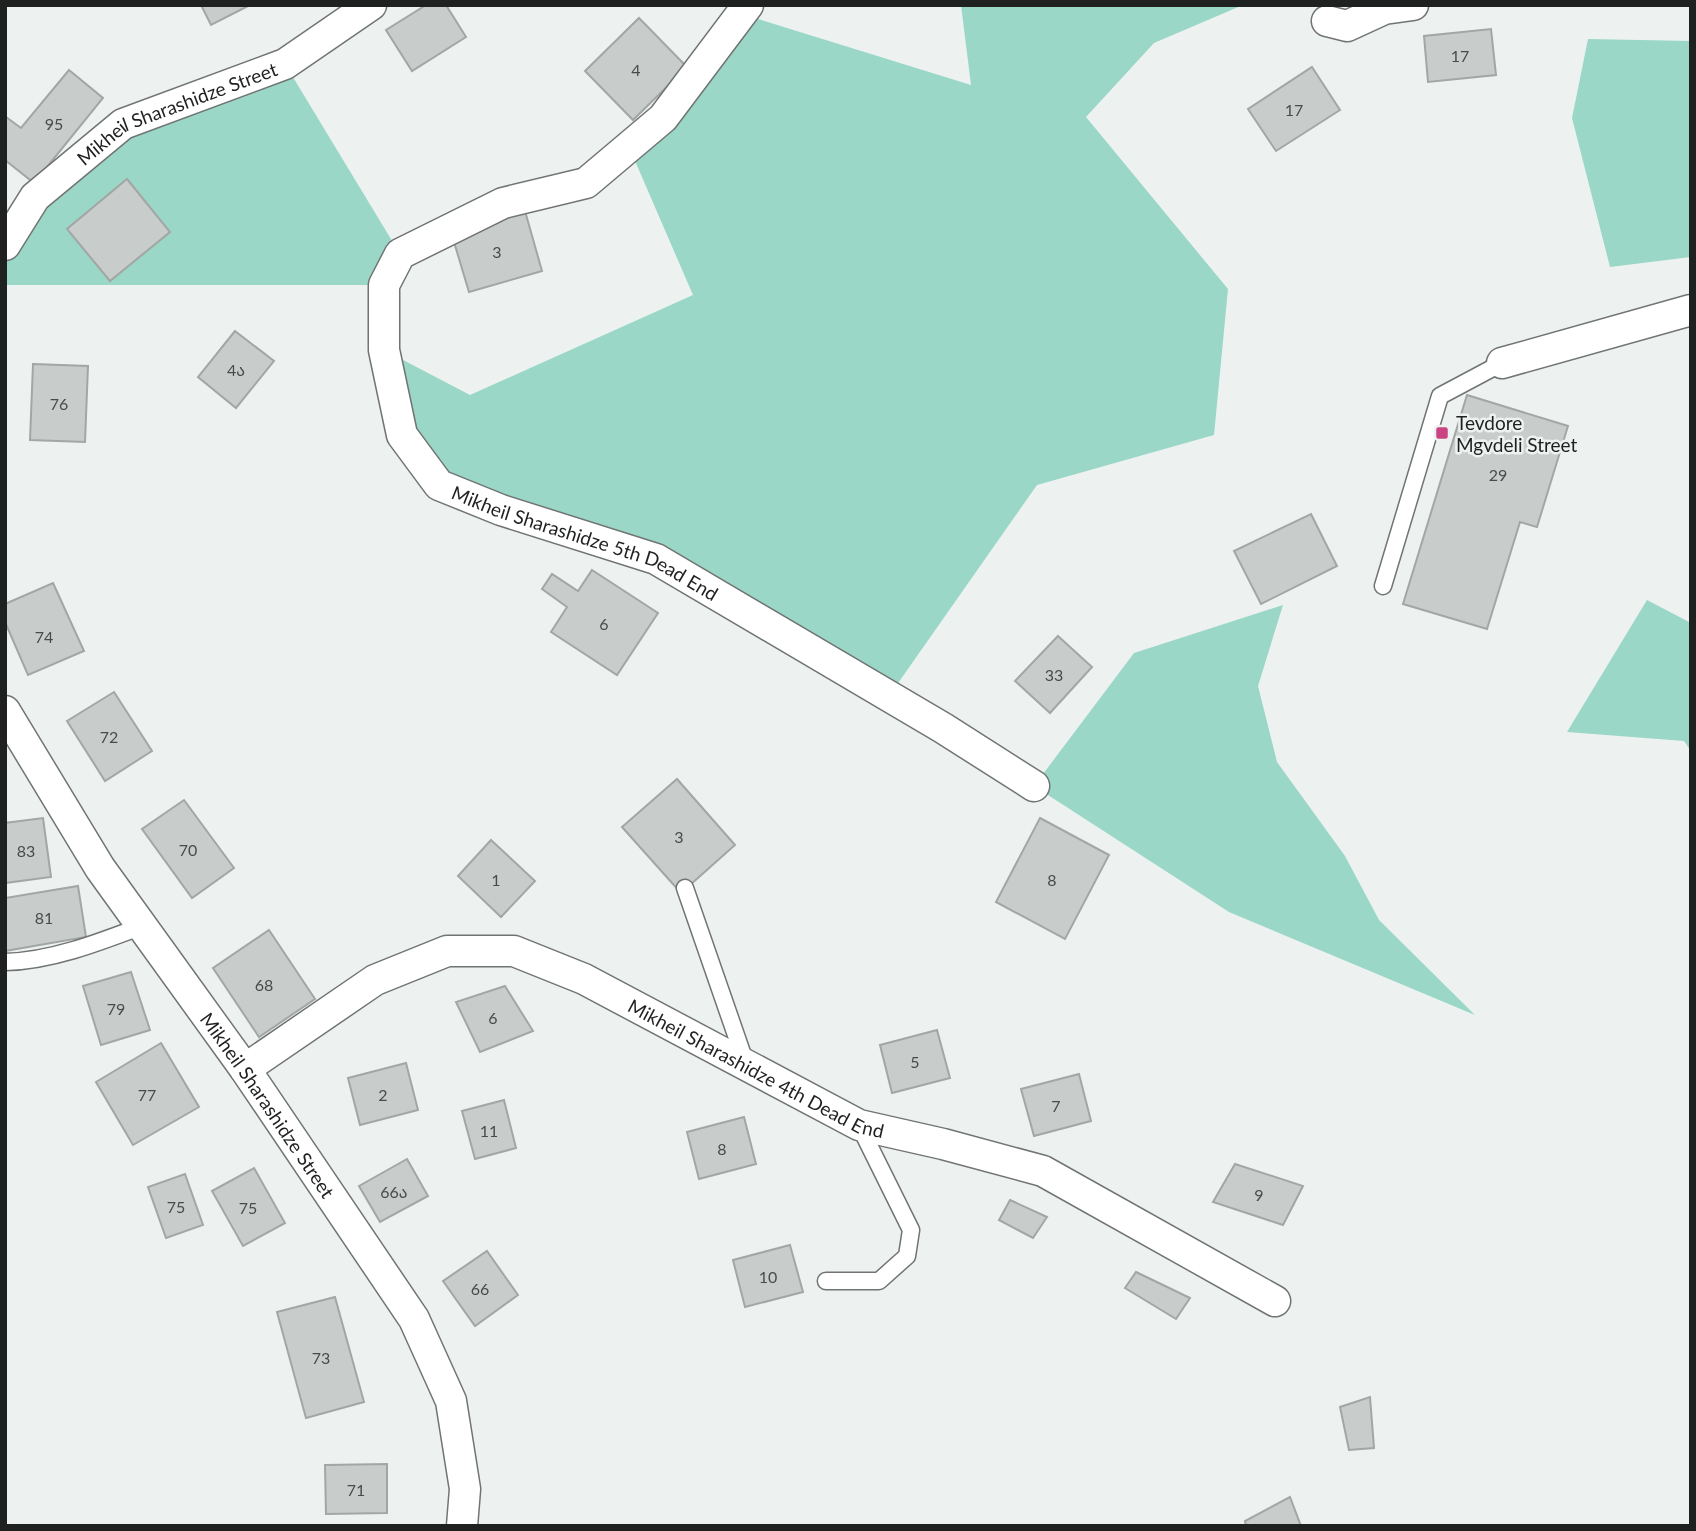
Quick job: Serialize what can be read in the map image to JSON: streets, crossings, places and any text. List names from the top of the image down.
{
  "streets": {
    "street": ["Mikheil Sharashidze Street", "Mikheil Sharashidze 5th Dead End", "Mikheil Sharashidze 4th Dead End"]
  },
  "crossings": [
    ["Mikheil Sharashidze Street", "Mikheil Sharashidze 4th Dead End"]
  ],
  "places": {
    "transit": ["Tevdore Mgvdeli Street"]
  },
  "house_numbers": [
    "17",
    "4",
    "17",
    "95",
    "3",
    "4ა",
    "76",
    "29",
    "6",
    "74",
    "33",
    "72",
    "3",
    "70",
    "83",
    "1",
    "8",
    "81",
    "68",
    "79",
    "6",
    "5",
    "77",
    "2",
    "7",
    "11",
    "8",
    "66ა",
    "9",
    "75",
    "75",
    "10",
    "66",
    "73",
    "71"
  ]
}
